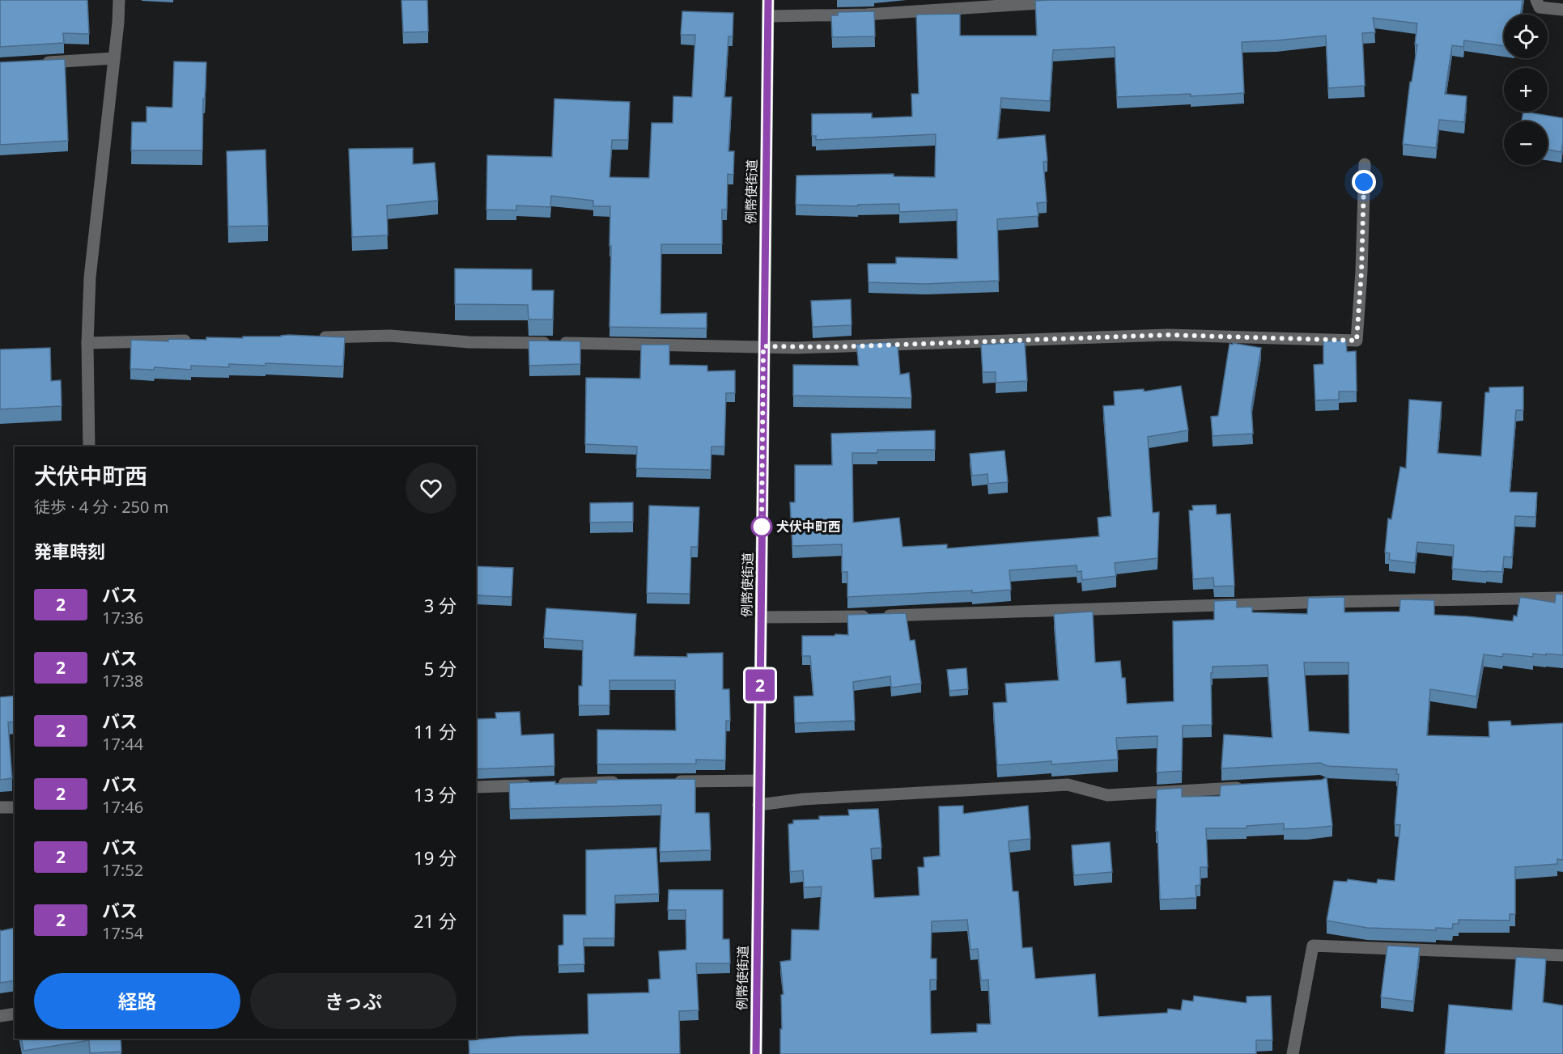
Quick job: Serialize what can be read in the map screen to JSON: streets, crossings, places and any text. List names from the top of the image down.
{
  "streets": {
    "main road": ["例幣使街道"]
  },
  "places": ["犬伏中町西"],
  "lines": ["bus line 2"],
  "page": {
    "on_map": "2",
    "map_buttons": ["+", "−"],
    "heading": [
      ["犬伏中町西", "徒歩 · 4 分 · 250 m"],
      "発車時刻"
    ],
    "list": [
      {
        "mark": "2",
        "name": "バス",
        "note": "17:36",
        "value": "3 分"
      },
      {
        "mark": "2",
        "name": "バス",
        "note": "17:38",
        "value": "5 分"
      },
      {
        "mark": "2",
        "name": "バス",
        "note": "17:44",
        "value": "11 分"
      },
      {
        "mark": "2",
        "name": "バス",
        "note": "17:46",
        "value": "13 分"
      },
      {
        "mark": "2",
        "name": "バス",
        "note": "17:52",
        "value": "19 分"
      },
      {
        "mark": "2",
        "name": "バス",
        "note": "17:54",
        "value": "21 分"
      }
    ],
    "buttons": ["経路", "きっぷ"]
  }
}
